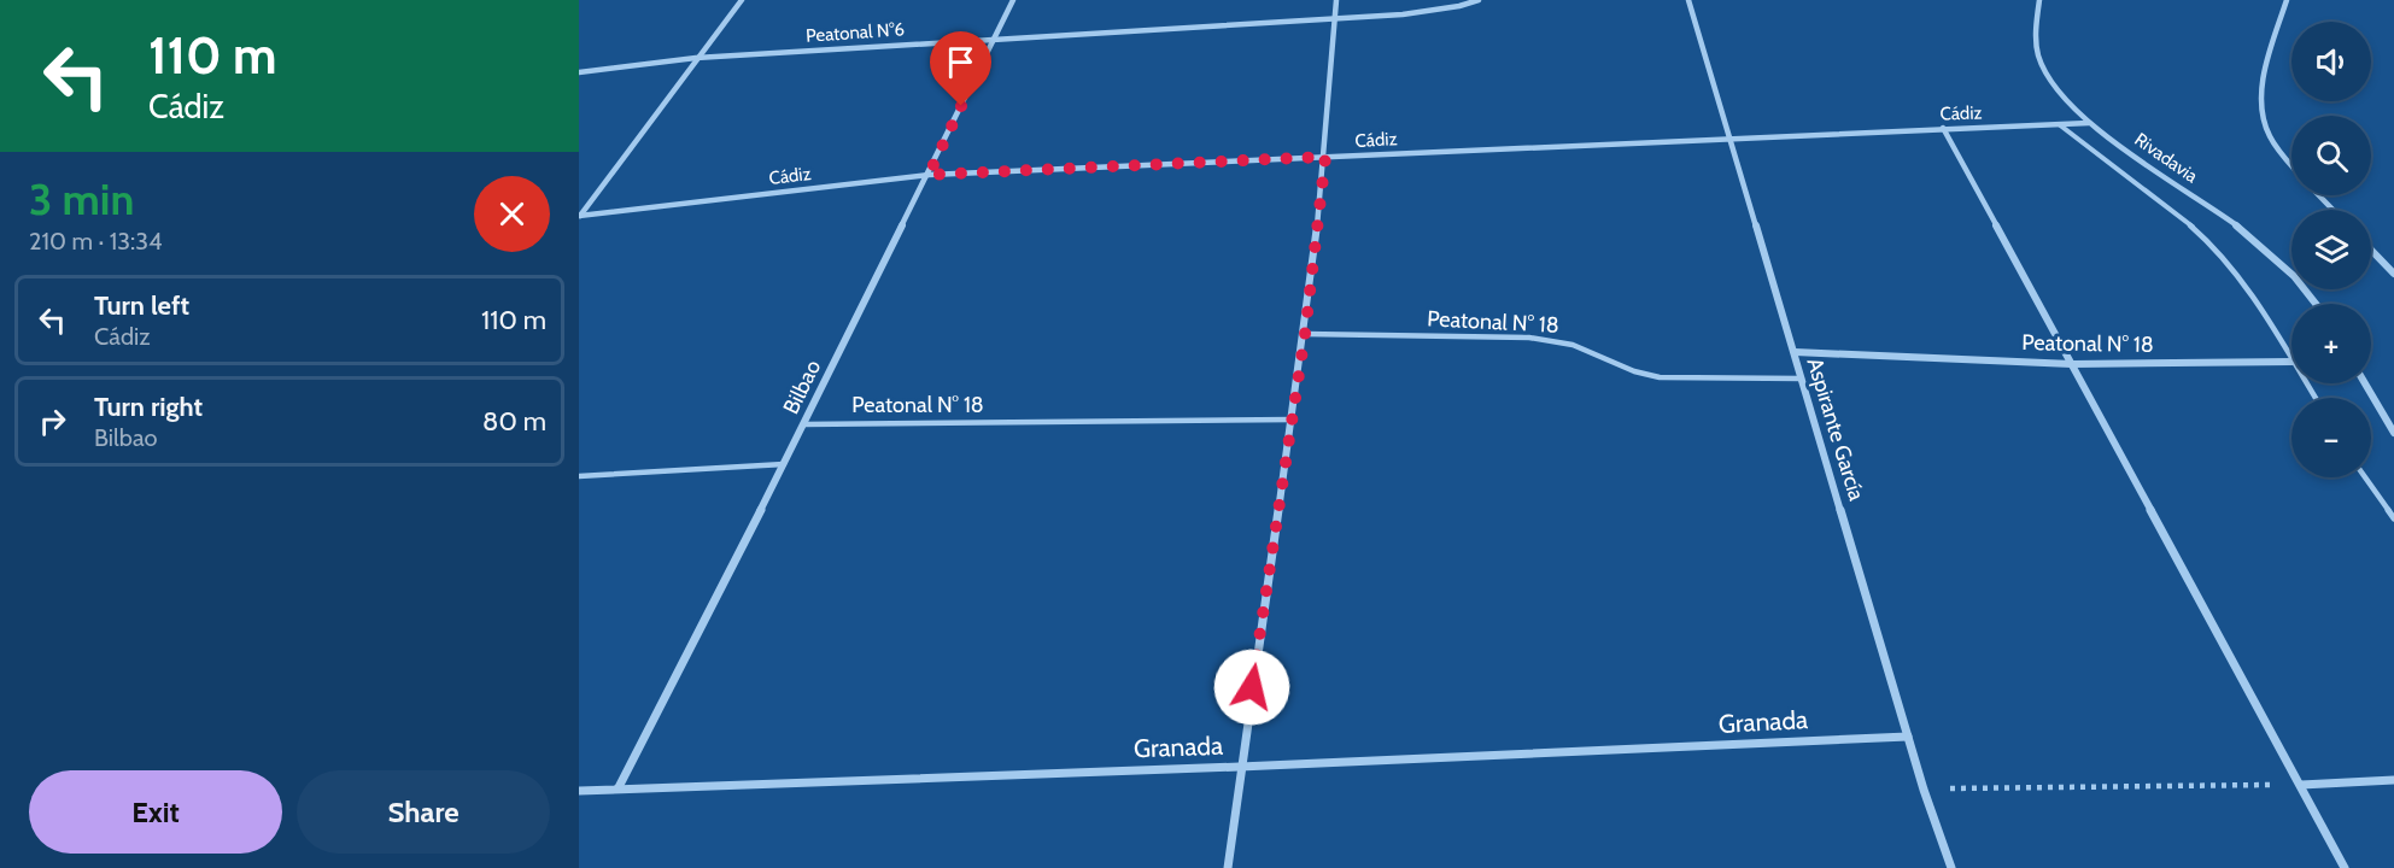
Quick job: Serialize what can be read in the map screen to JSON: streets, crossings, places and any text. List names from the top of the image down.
{
  "streets": {
    "street": [
      "Peatonal N°6",
      "Cádiz",
      "Rivadavia",
      "Peatonal N° 18",
      "Bilbao",
      "Aspirante García",
      "Granada"
    ]
  },
  "crossings": [
    ["Peatonal N°6", "Bilbao"],
    ["Cádiz", "Rivadavia"],
    ["Cádiz", "Bilbao"],
    ["Cádiz", "Aspirante García"],
    ["Peatonal N° 18", "Bilbao"],
    ["Peatonal N° 18", "Aspirante García"],
    ["Bilbao", "Granada"],
    ["Aspirante García", "Granada"]
  ],
  "page": {
    "turn": ["110 m", "Cádiz"],
    "map_buttons": ["+", "−"],
    "heading": ["3 min", "210 m · 13:34"],
    "list": [
      {
        "name": "Turn left",
        "note": "Cádiz",
        "value": "110 m"
      },
      {
        "name": "Turn right",
        "note": "Bilbao",
        "value": "80 m"
      }
    ],
    "buttons": ["Exit", "Share"]
  }
}
